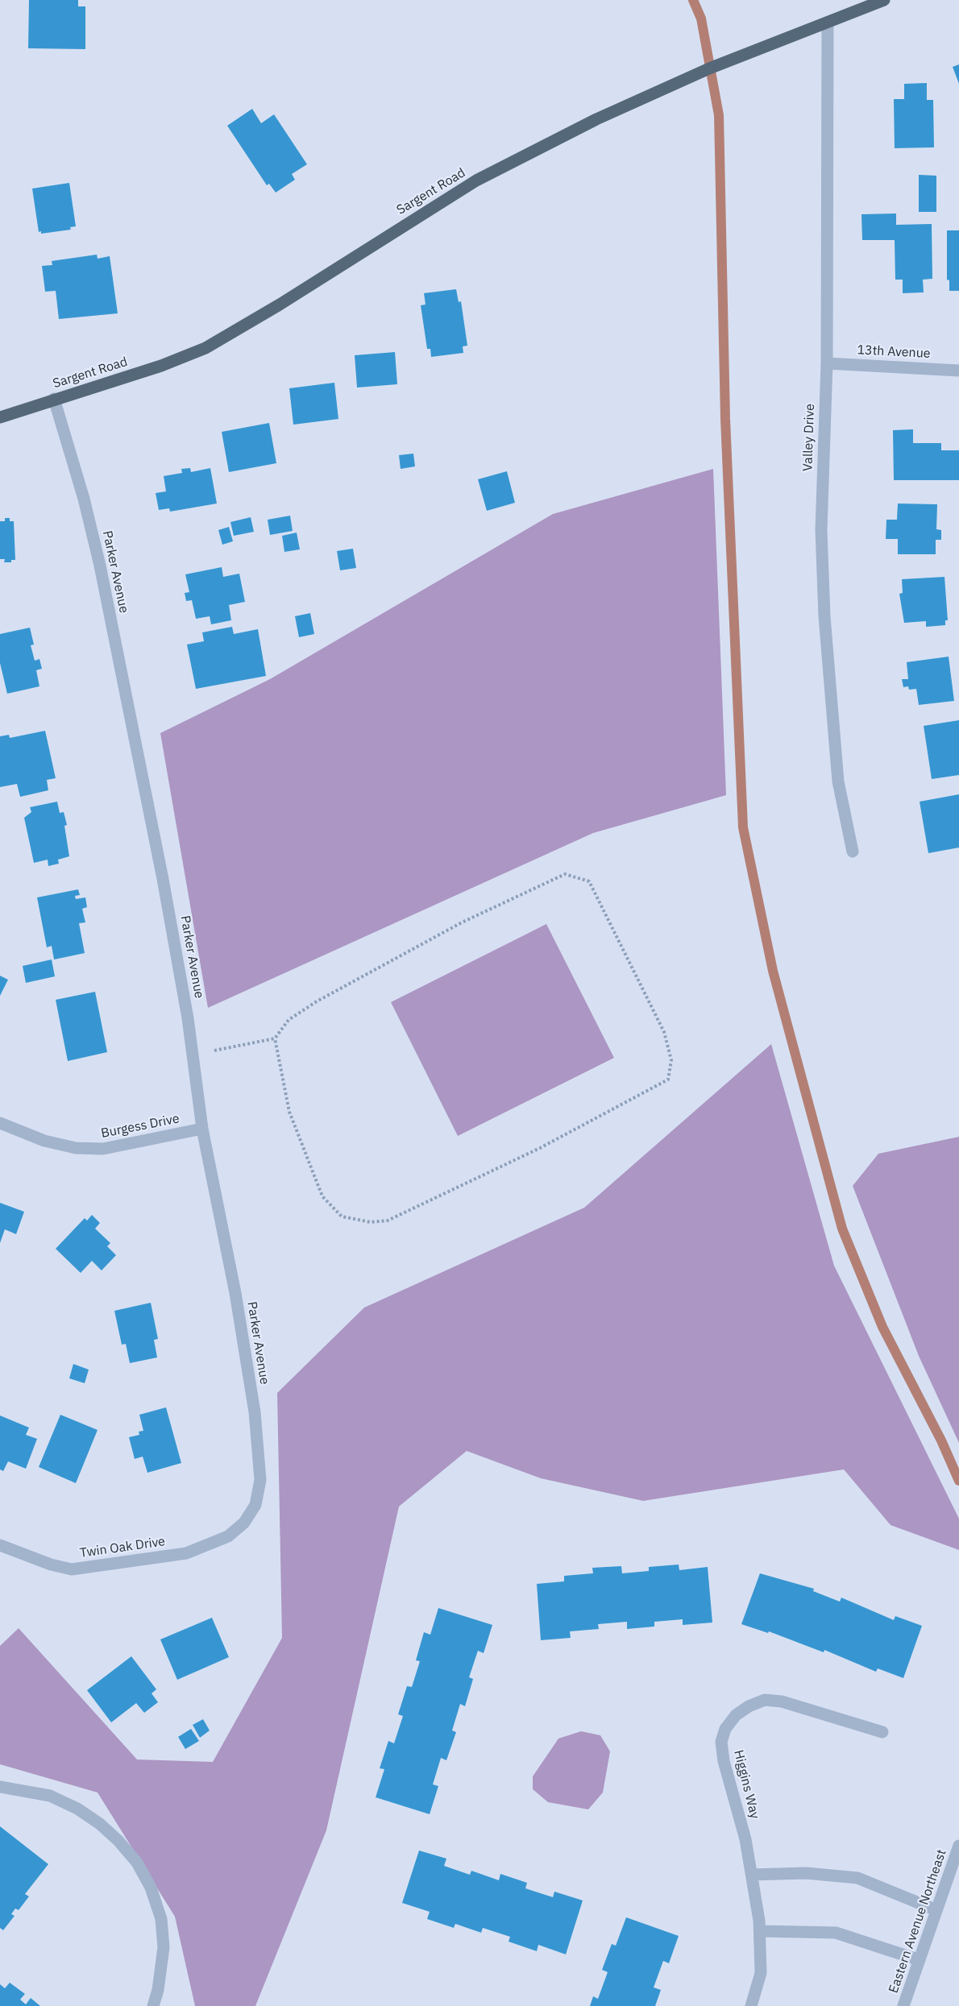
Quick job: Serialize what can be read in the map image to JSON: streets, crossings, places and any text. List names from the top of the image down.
{
  "streets": {
    "main road": ["Sargent Road"],
    "street": [
      "13th Avenue",
      "Valley Drive",
      "Parker Avenue",
      "Burgess Drive",
      "Twin Oak Drive",
      "Higgins Way",
      "Eastern Avenue Northeast"
    ]
  },
  "crossings": [
    ["Sargent Road", "Valley Drive"],
    ["Sargent Road", "Parker Avenue"],
    ["13th Avenue", "Valley Drive"],
    ["Parker Avenue", "Burgess Drive"],
    ["Parker Avenue", "Twin Oak Drive"]
  ]
}
